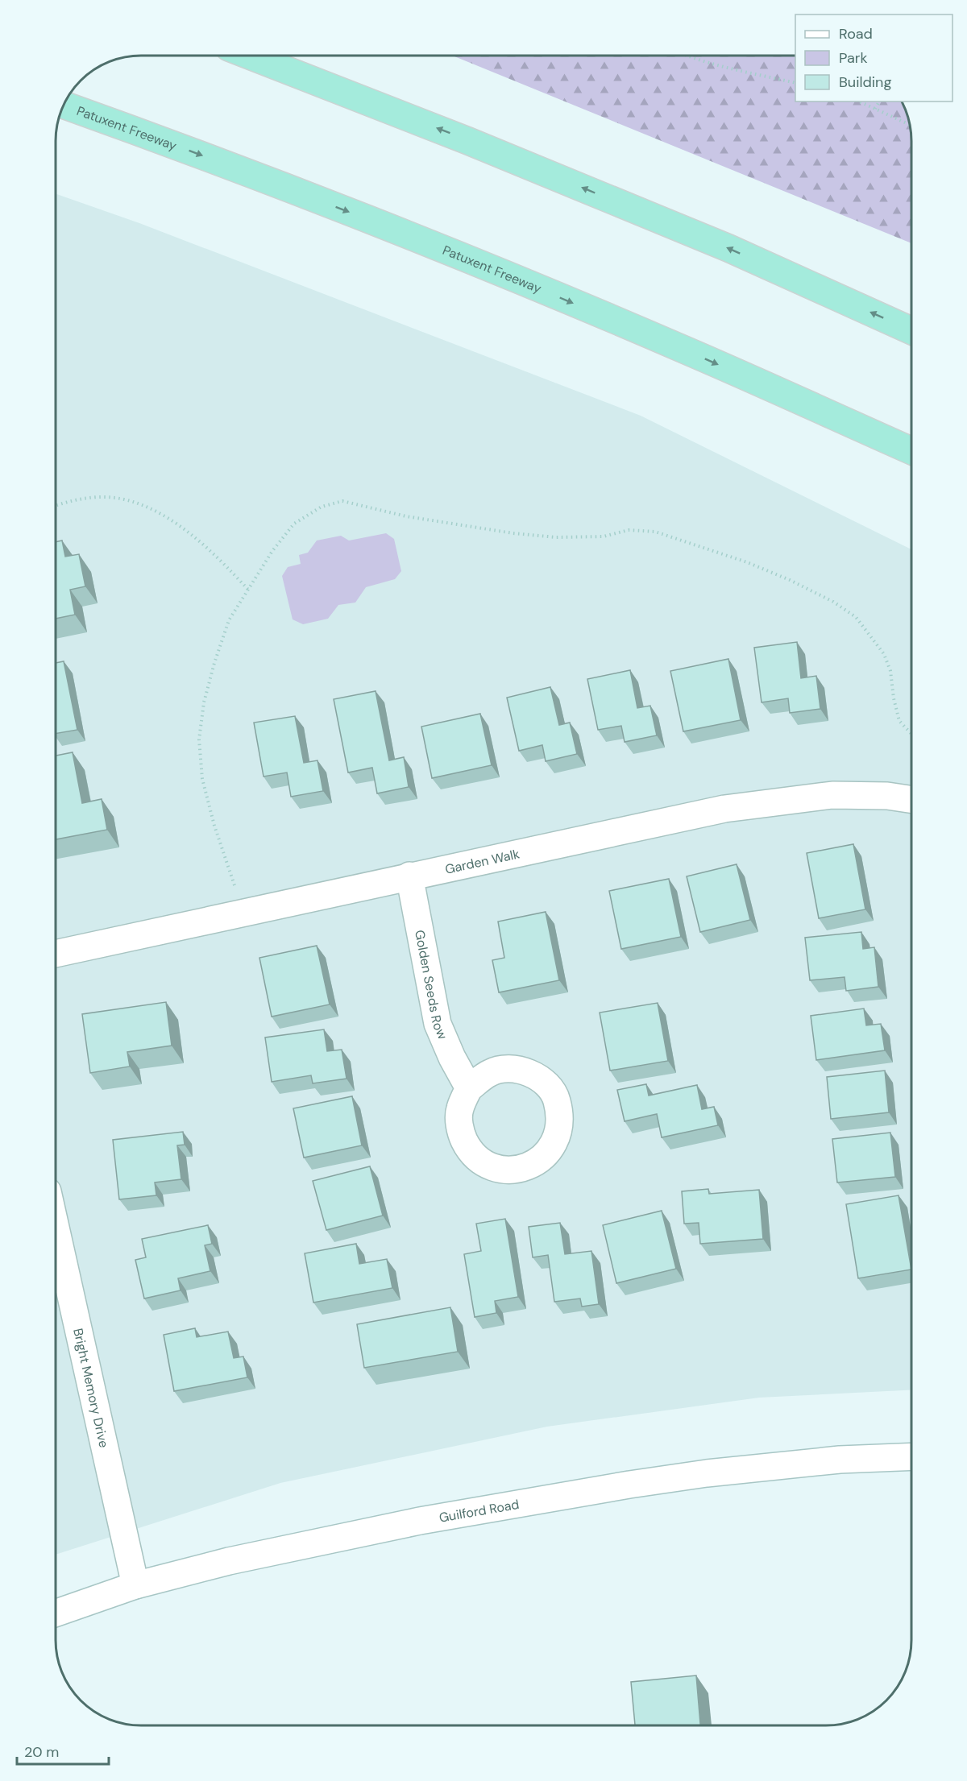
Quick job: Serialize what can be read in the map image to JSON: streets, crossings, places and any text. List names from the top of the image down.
{
  "streets": {
    "highway": ["Patuxent Freeway"],
    "street": [
      "Garden Walk",
      "Golden Seeds Row",
      "Bright Memory Drive",
      "Guilford Road"
    ]
  },
  "crossings": [
    ["Garden Walk", "Golden Seeds Row"],
    ["Bright Memory Drive", "Guilford Road"]
  ],
  "legend": ["Road", "Park", "Building"],
  "scale_bar": "20 m"
}
